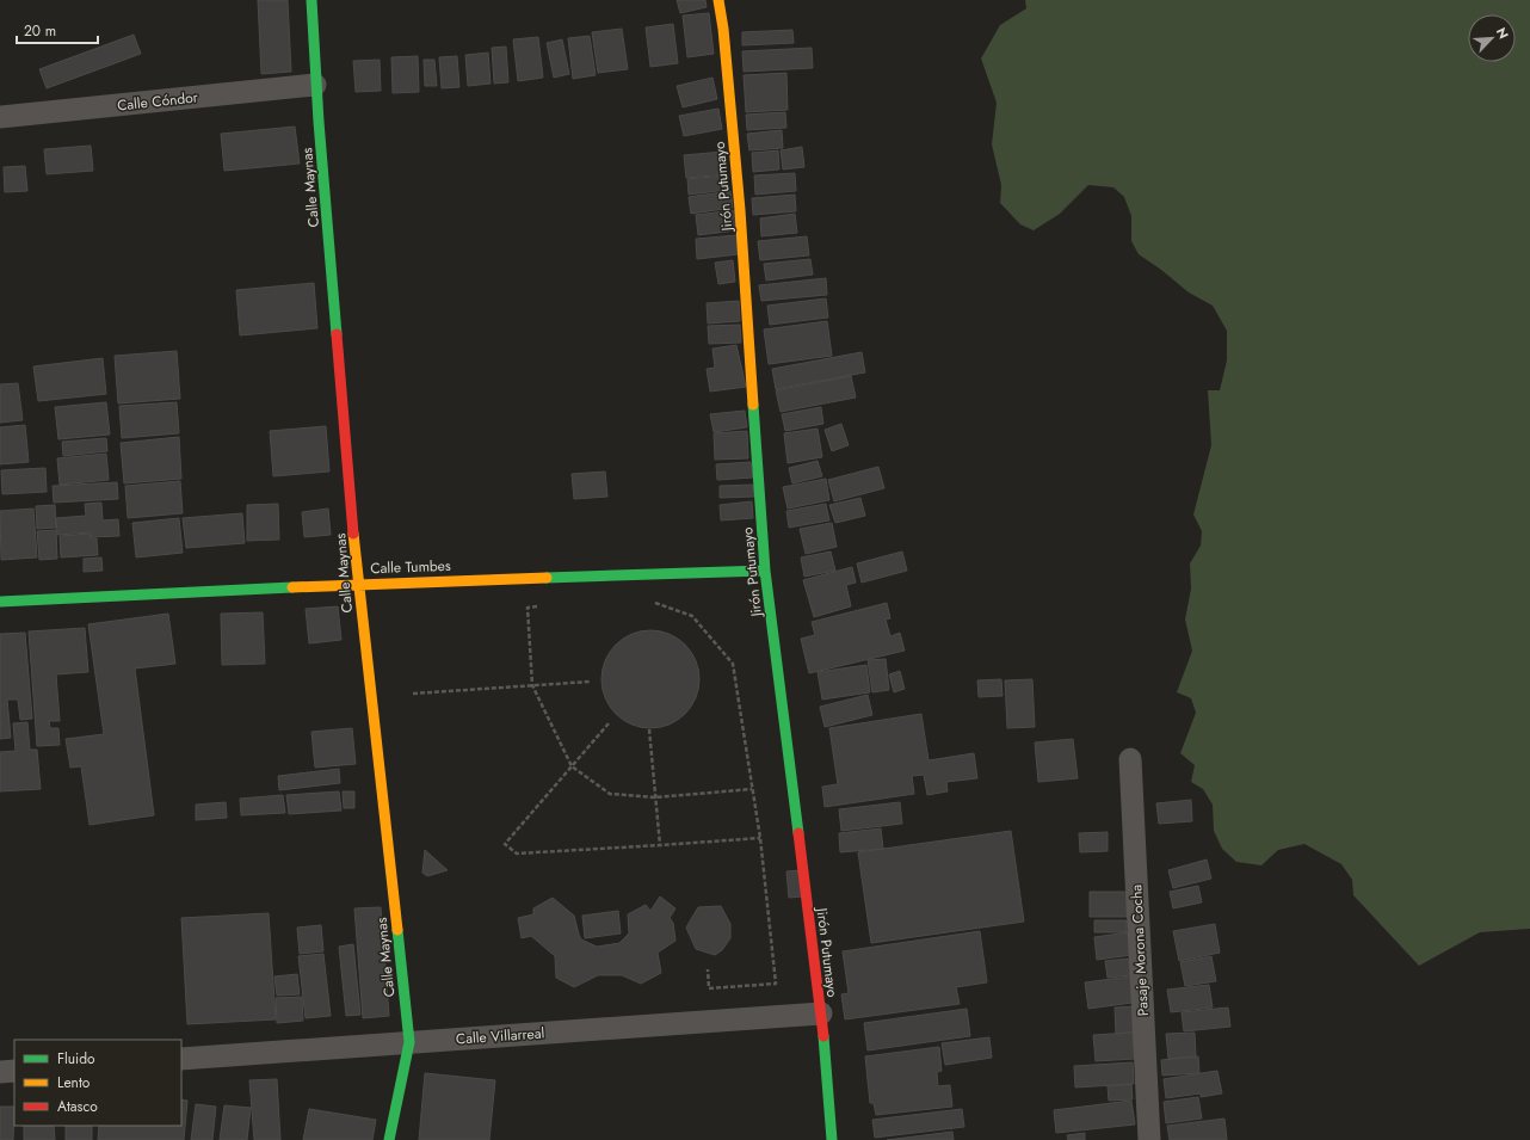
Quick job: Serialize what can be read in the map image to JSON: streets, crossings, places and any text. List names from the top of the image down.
{
  "streets": {
    "street": [
      "Calle Cóndor",
      "Jirón Putumayo",
      "Calle Maynas",
      "Calle Tumbes",
      "Pasaje Morona Cocha",
      "Calle Villarreal"
    ]
  },
  "crossings": [
    ["Calle Cóndor", "Calle Maynas"],
    ["Jirón Putumayo", "Calle Tumbes"],
    ["Jirón Putumayo", "Calle Villarreal"],
    ["Calle Maynas", "Calle Tumbes"],
    ["Calle Maynas", "Calle Villarreal"]
  ],
  "legend": ["Fluido", "Lento", "Atasco"],
  "scale_bar": "20 m",
  "north": "top right"
}
